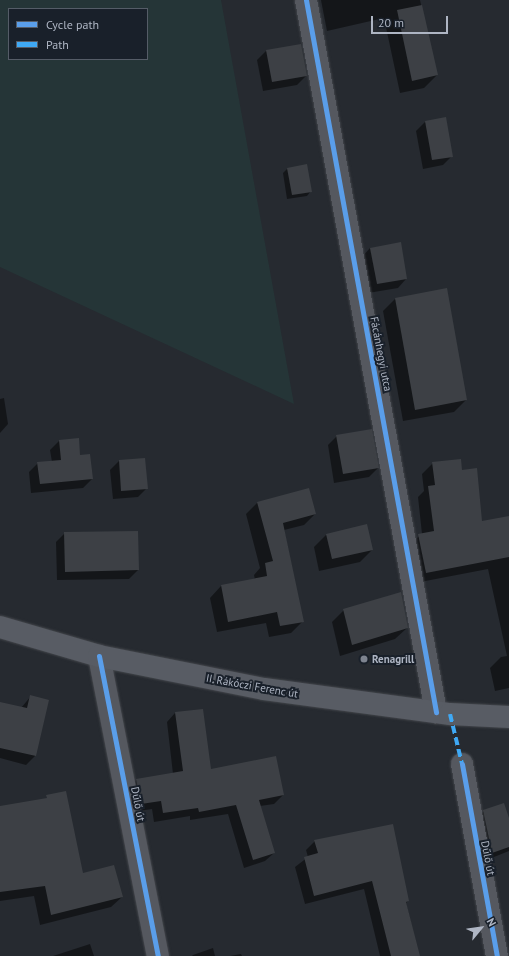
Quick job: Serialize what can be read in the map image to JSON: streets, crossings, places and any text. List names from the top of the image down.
{
  "streets": {
    "main road": ["II. Rákóczi Ferenc út"],
    "street": ["Fácánhegyi utca", "Dűlő út"]
  },
  "crossings": [
    ["Fácánhegyi utca", "II. Rákóczi Ferenc út"],
    ["II. Rákóczi Ferenc út", "Dűlő út"]
  ],
  "places": ["Renagrill"],
  "legend": ["Cycle path", "Path"],
  "scale_bar": "20 m",
  "north": "top right"
}
